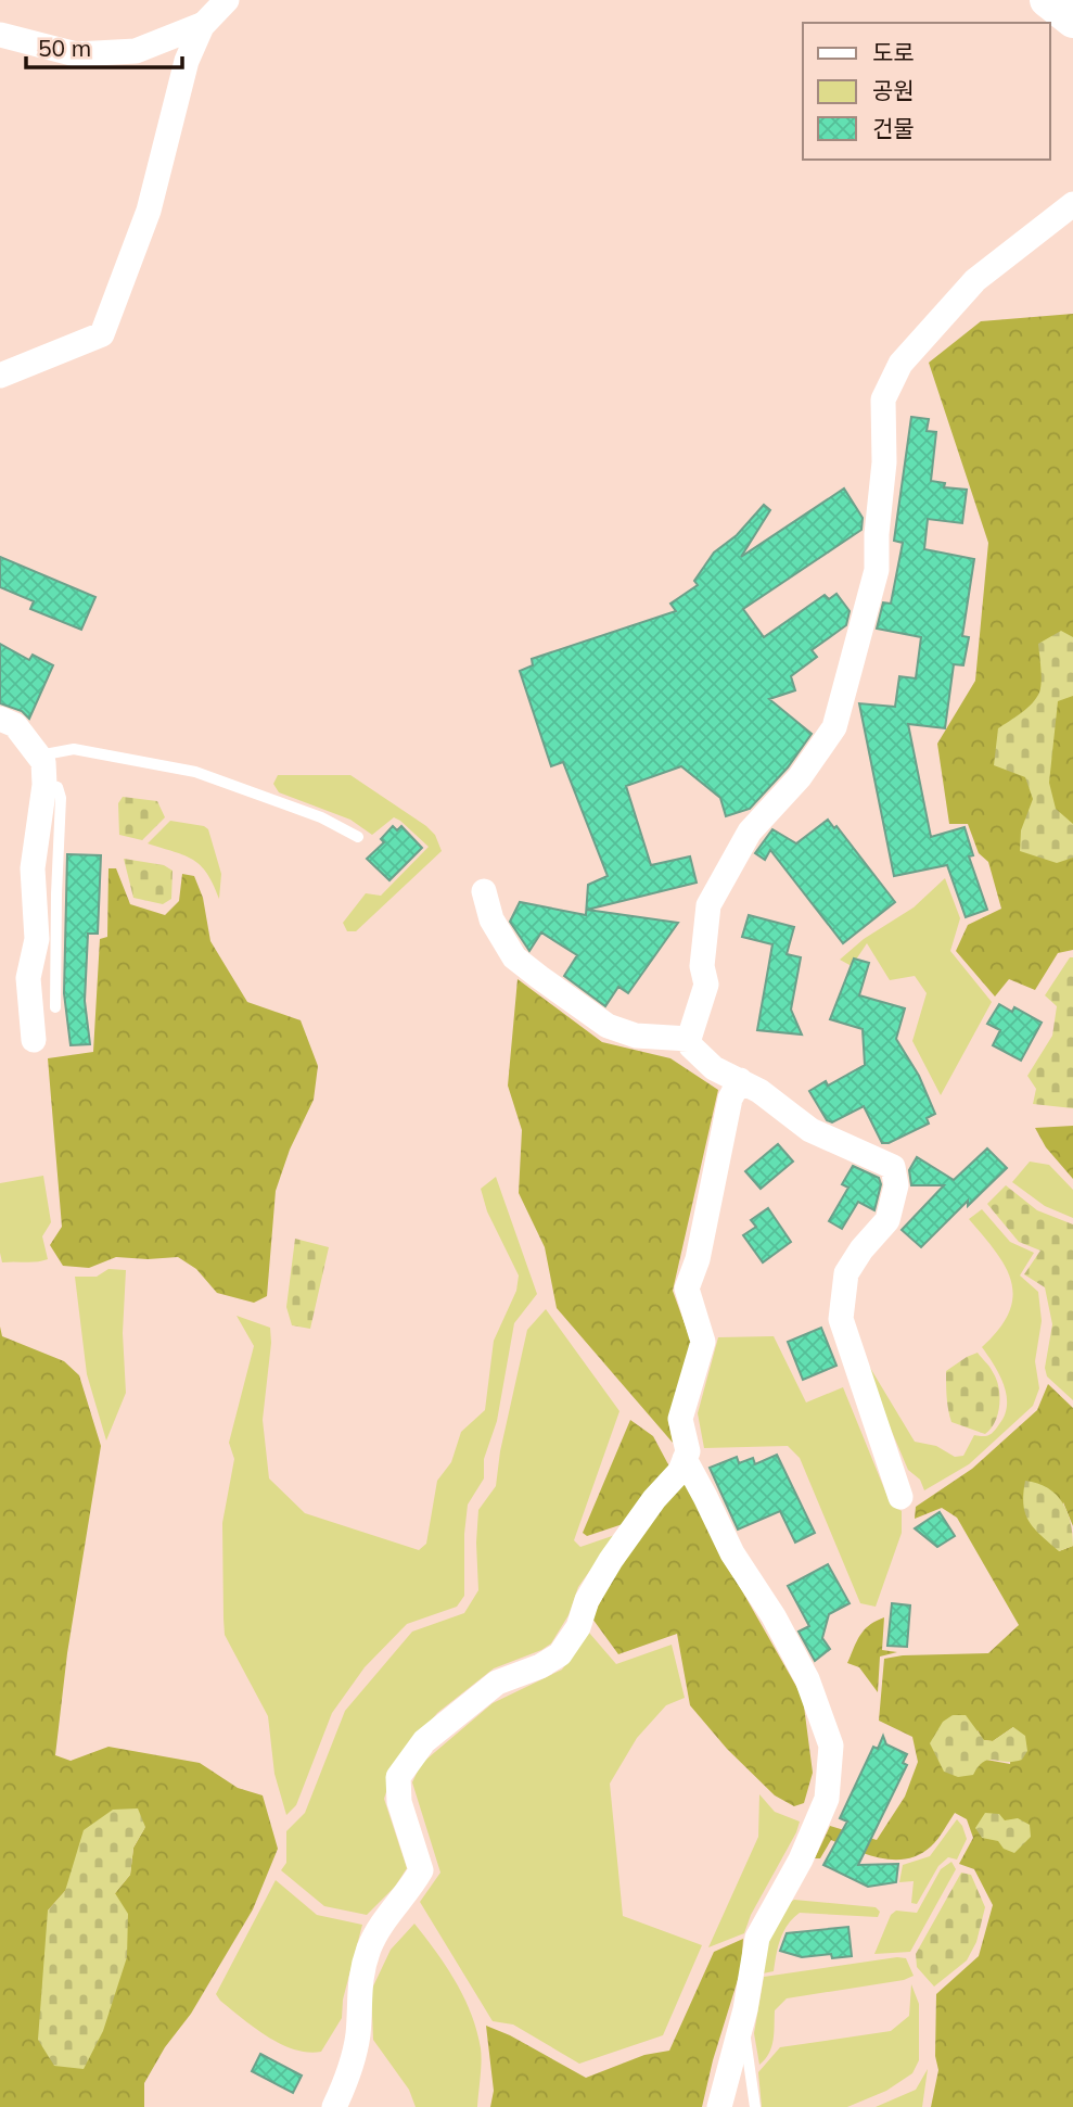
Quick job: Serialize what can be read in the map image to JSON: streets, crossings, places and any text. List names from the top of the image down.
{
  "legend": ["도로", "공원", "건물"],
  "scale_bar": "50 m"
}
